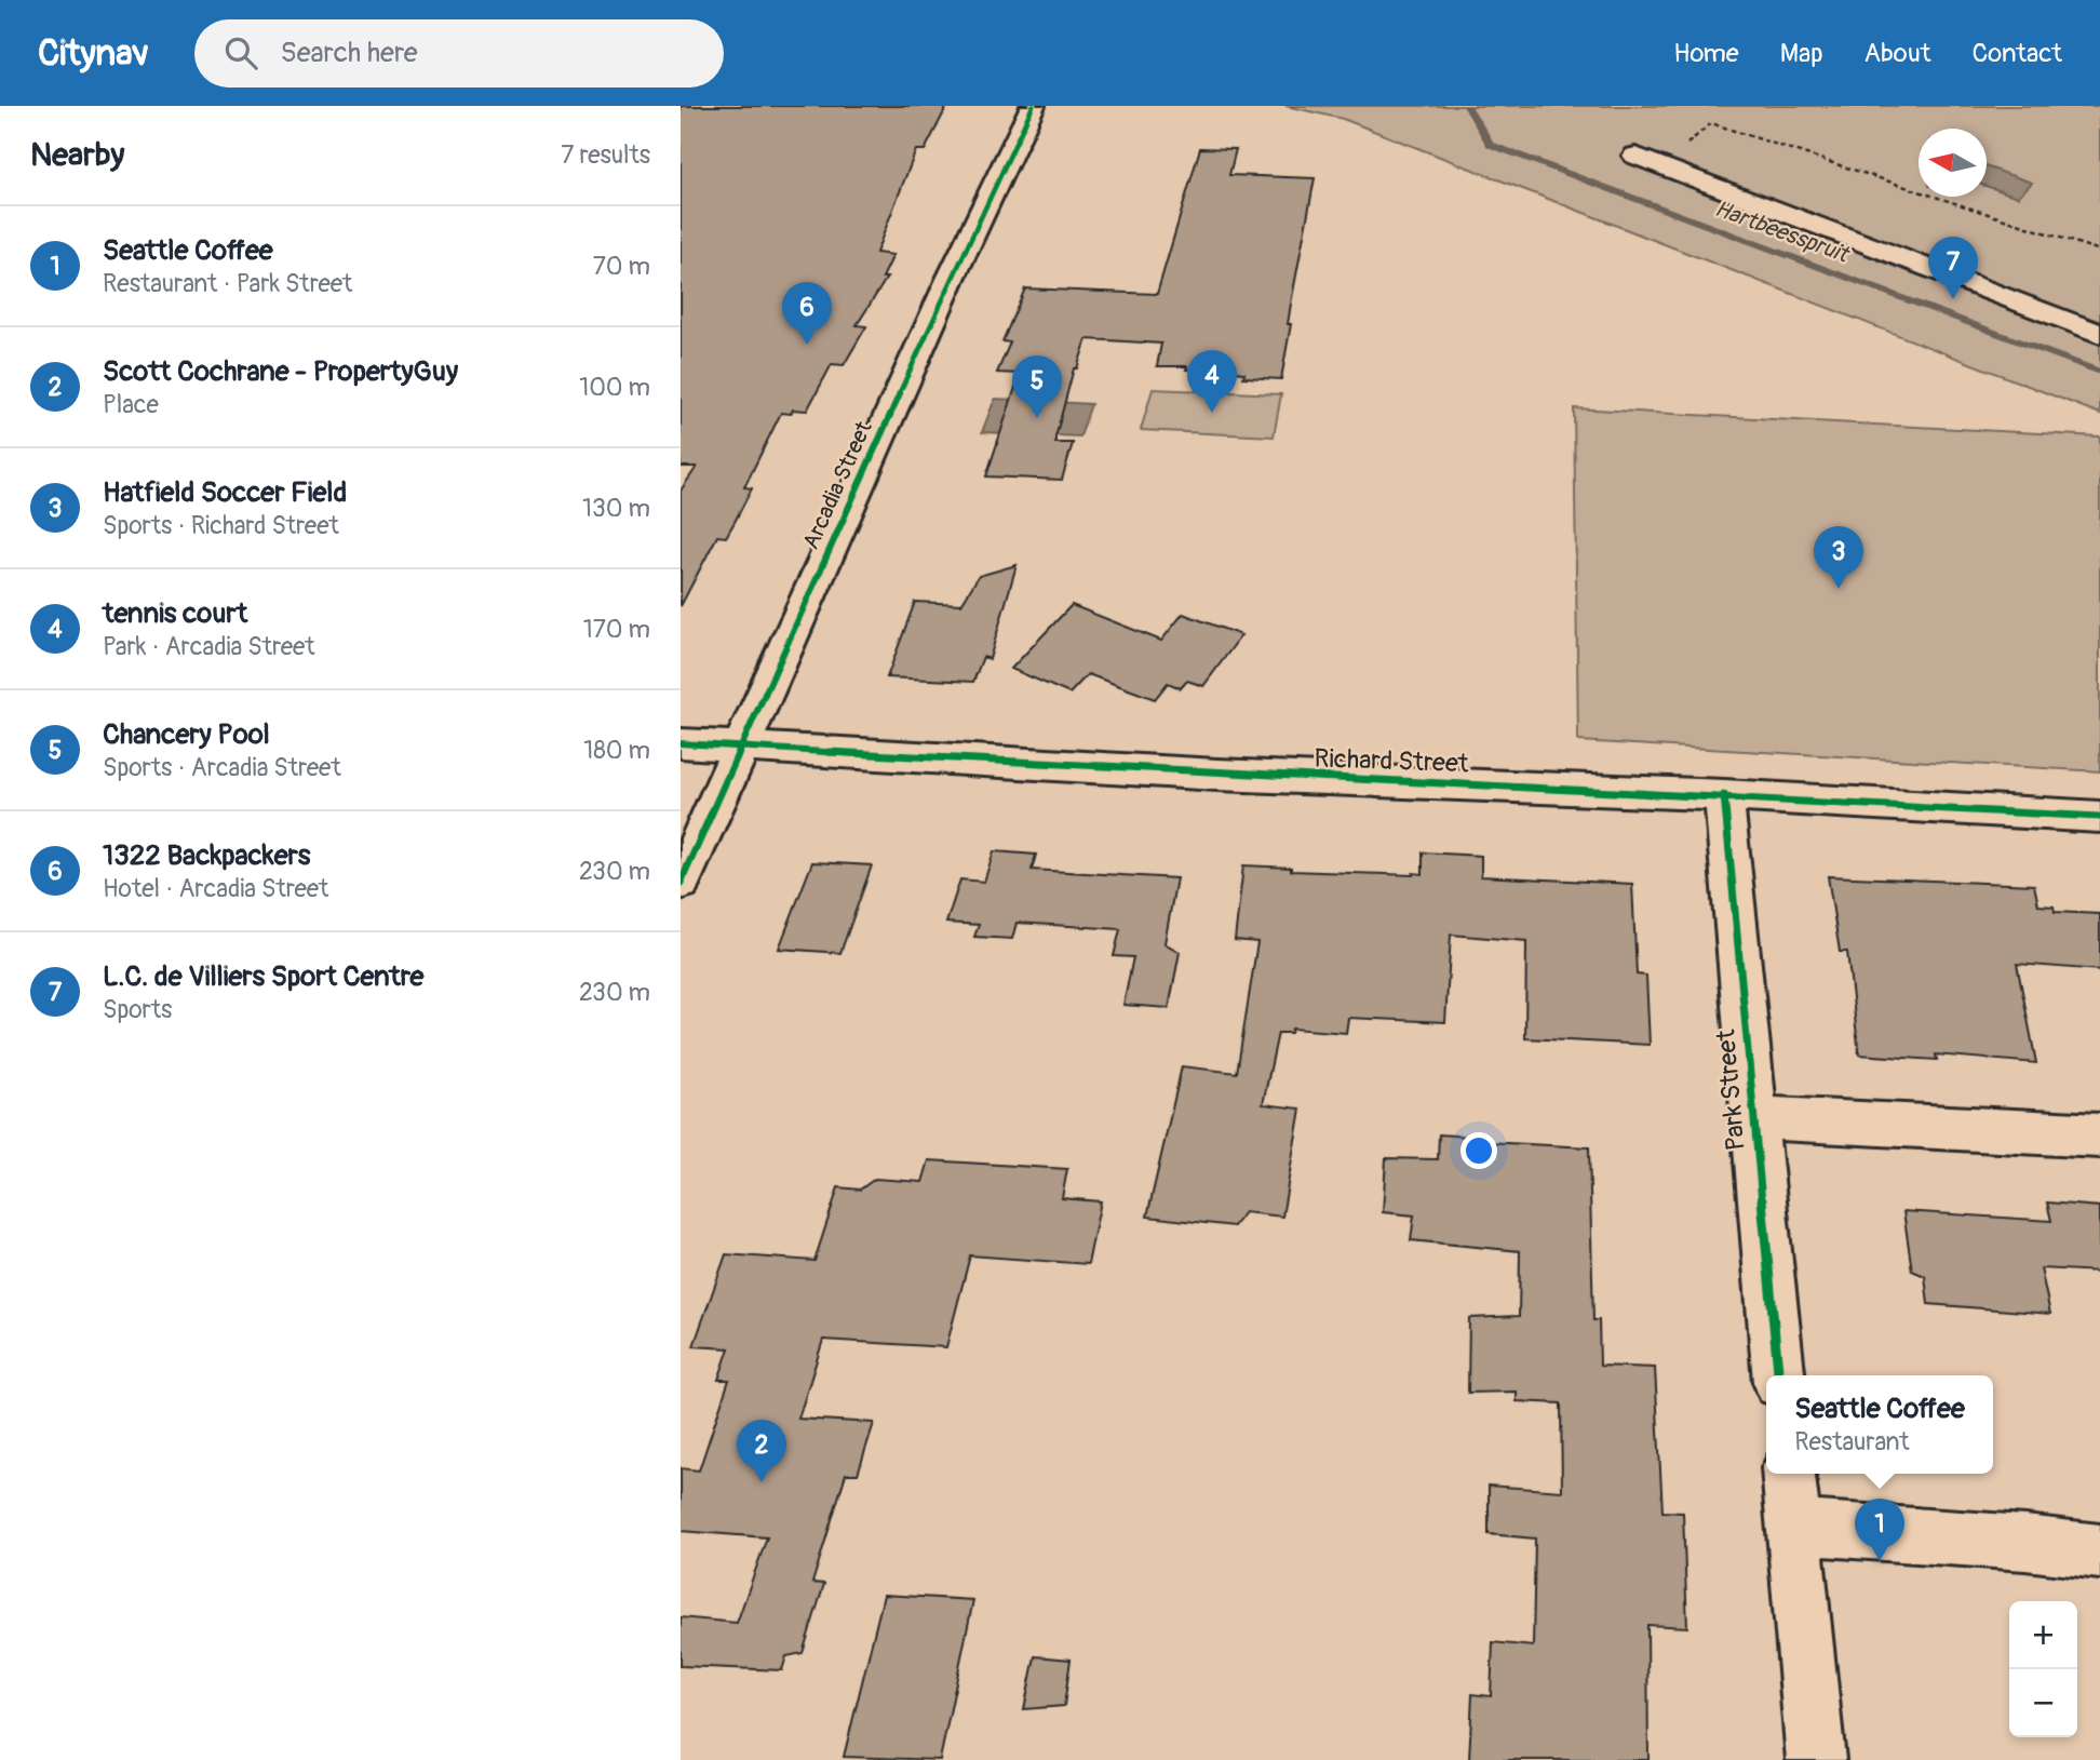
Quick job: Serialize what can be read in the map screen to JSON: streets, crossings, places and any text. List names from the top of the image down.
{
  "streets": {
    "street": ["Arcadia Street", "Richard Street", "Park Street"]
  },
  "crossings": [
    ["Arcadia Street", "Richard Street"],
    ["Richard Street", "Park Street"]
  ],
  "water": ["Hartbeesspruit"],
  "north": "left",
  "page": {
    "header": "Citynav",
    "search": "Search here",
    "nav": [
      "Home",
      "Map",
      "About",
      "Contact"
    ],
    "heading": ["Nearby", "7 results"],
    "list": [
      {
        "mark": "1",
        "name": "Seattle Coffee",
        "note": "Restaurant · Park Street",
        "value": "70 m"
      },
      {
        "mark": "2",
        "name": "Scott Cochrane - PropertyGuy",
        "note": "Place",
        "value": "100 m"
      },
      {
        "mark": "3",
        "name": "Hatfield Soccer Field",
        "note": "Sports · Richard Street",
        "value": "130 m"
      },
      {
        "mark": "4",
        "name": "tennis court",
        "note": "Park · Arcadia Street",
        "value": "170 m"
      },
      {
        "mark": "5",
        "name": "Chancery Pool",
        "note": "Sports · Arcadia Street",
        "value": "180 m"
      },
      {
        "mark": "6",
        "name": "1322 Backpackers",
        "note": "Hotel · Arcadia Street",
        "value": "230 m"
      },
      {
        "mark": "7",
        "name": "L.C. de Villiers Sport Centre",
        "note": "Sports",
        "value": "230 m"
      }
    ],
    "pins": [
      "7",
      "6",
      "4",
      "5",
      "3",
      "2",
      "1"
    ],
    "popup": ["Seattle Coffee", "Restaurant"],
    "map_buttons": ["+", "−"]
  }
}
